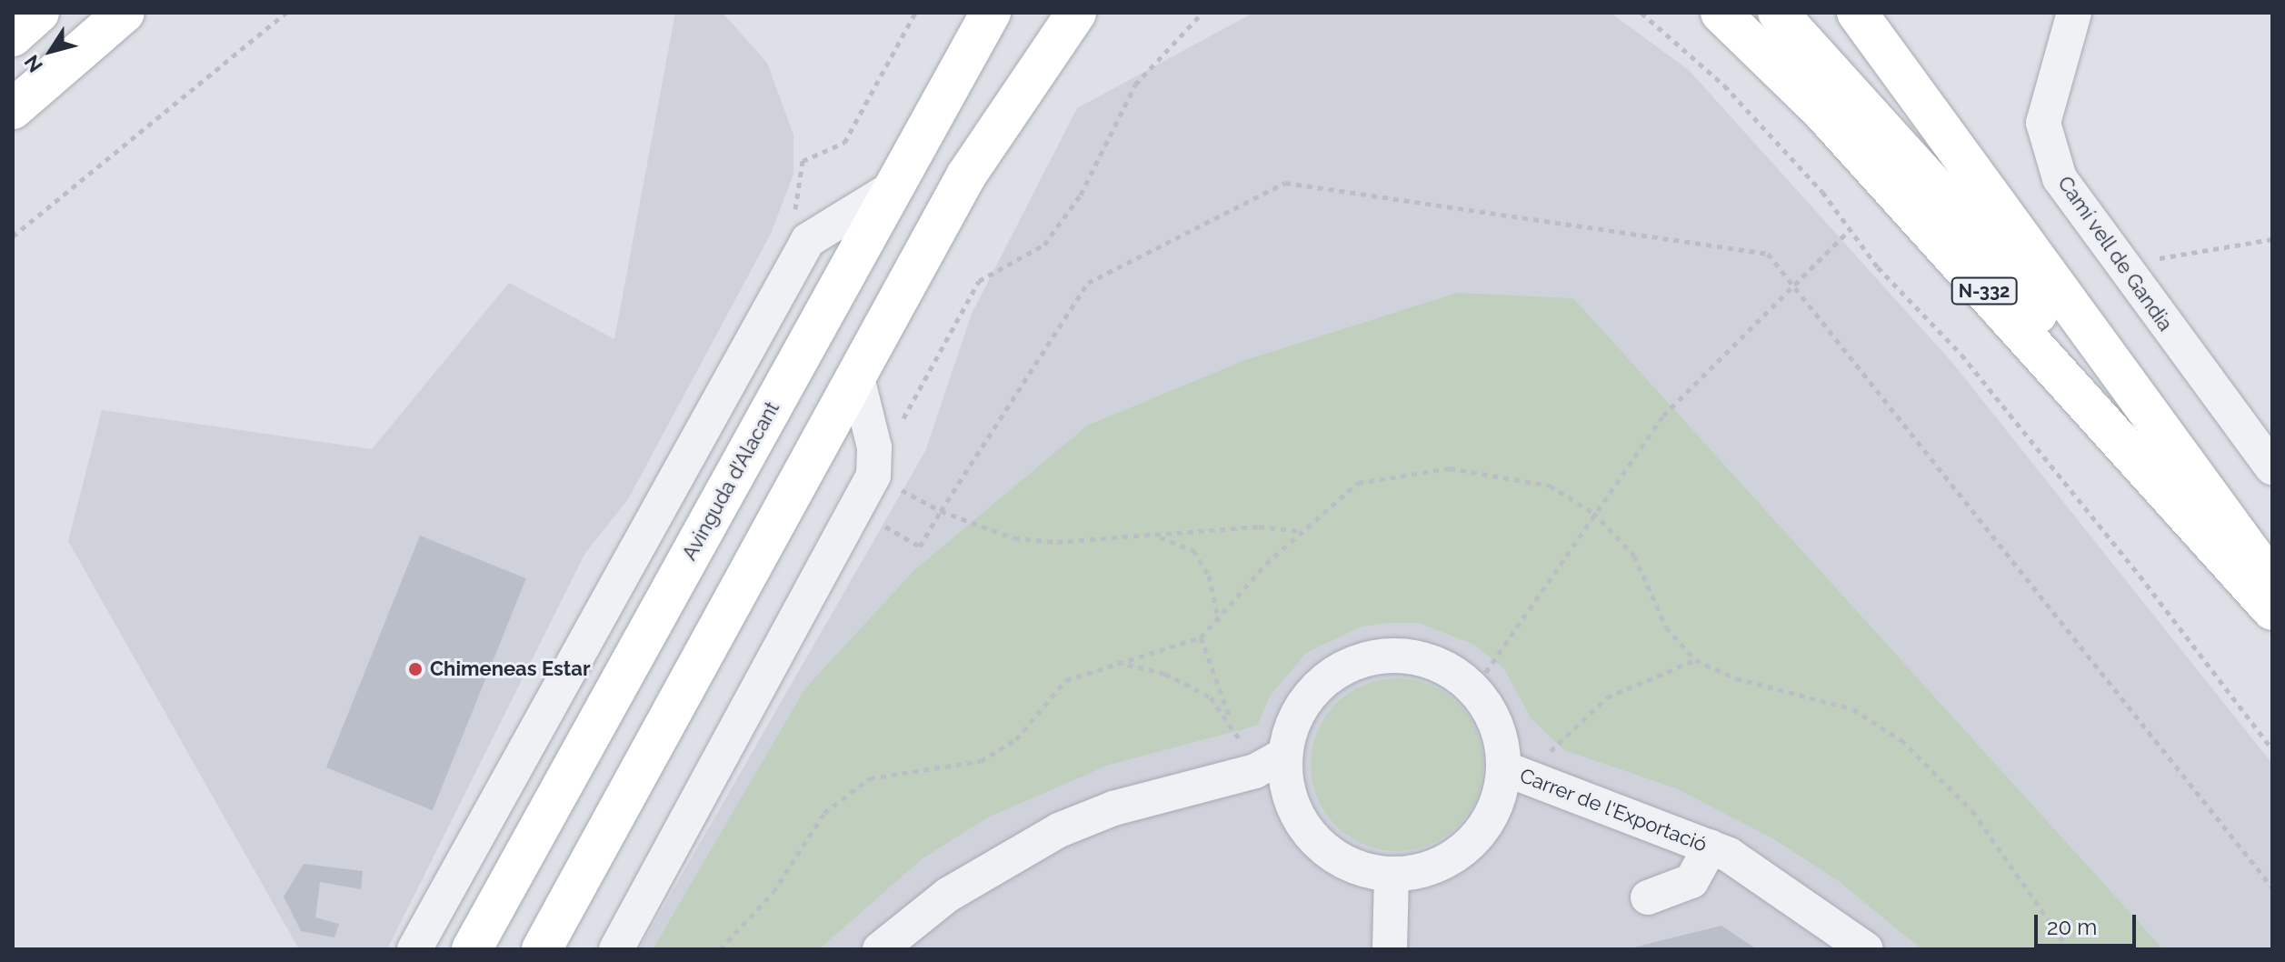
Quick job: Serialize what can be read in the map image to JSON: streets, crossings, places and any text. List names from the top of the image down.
{
  "streets": {
    "main road": ["N-332", "Avinguda d'Alacant"],
    "street": ["Camí vell de Gandia", "Carrer de l'Exportació"]
  },
  "places": ["Chimeneas Estar"],
  "scale_bar": "20 m",
  "north": "bottom left"
}
